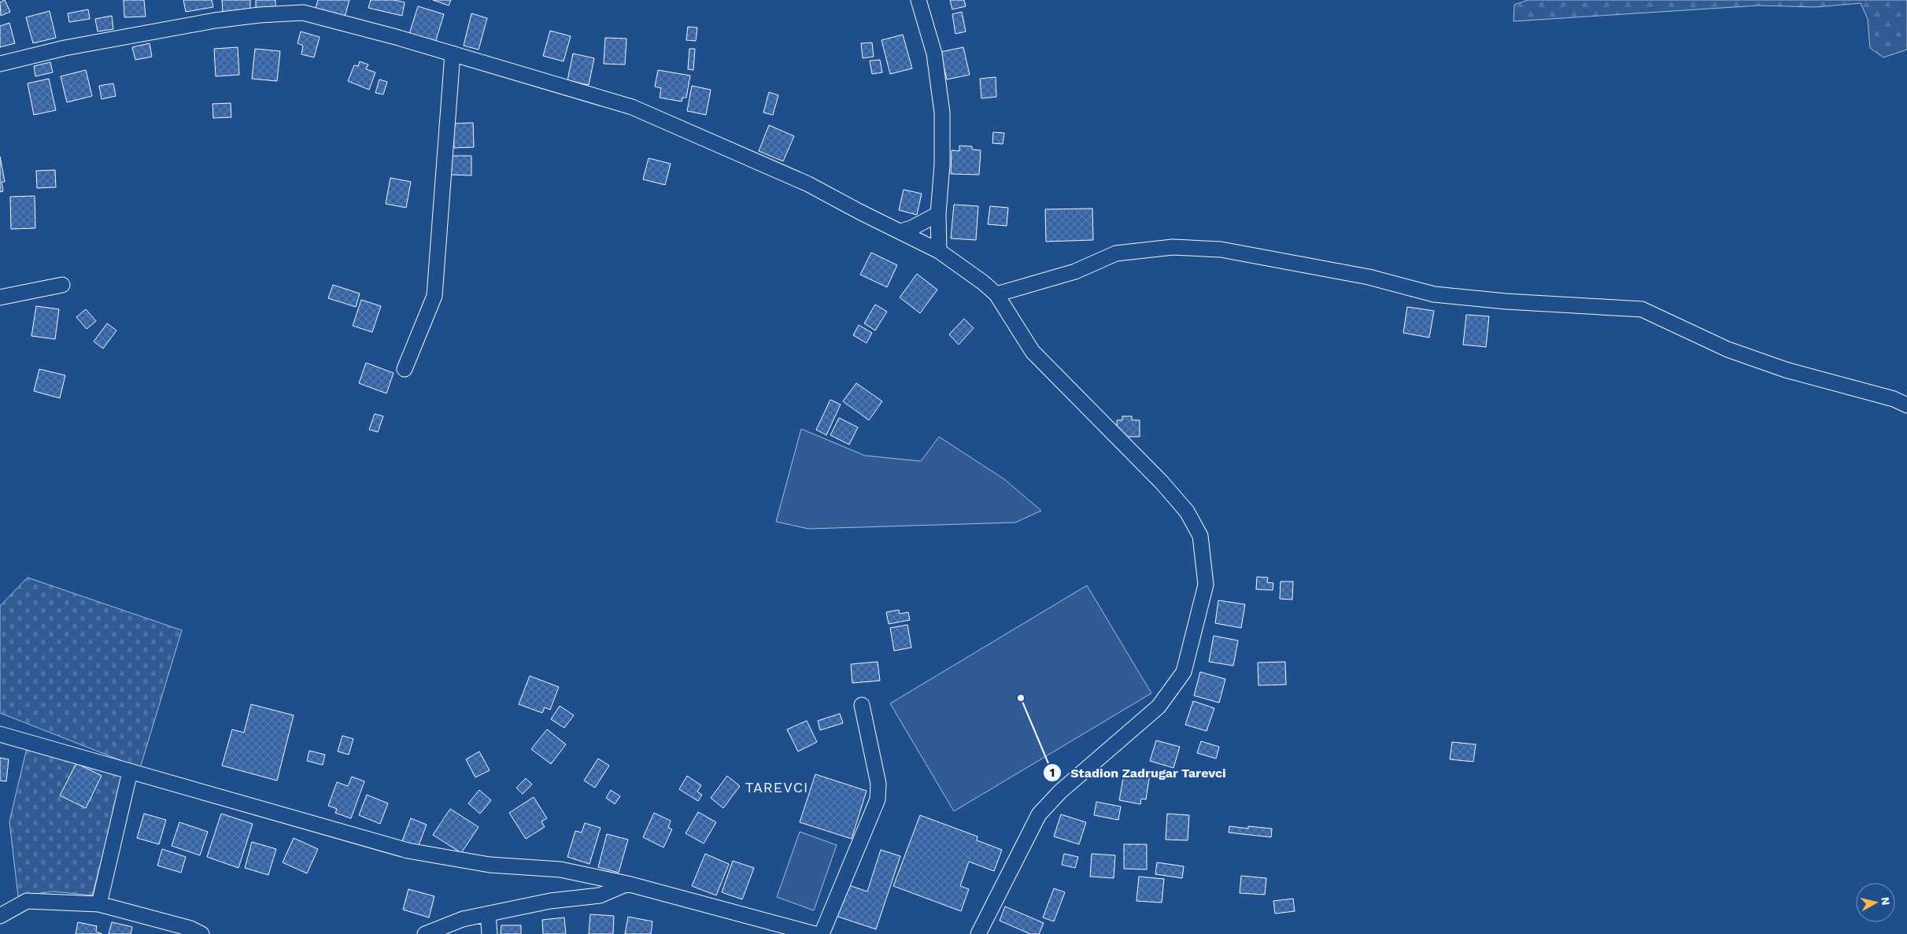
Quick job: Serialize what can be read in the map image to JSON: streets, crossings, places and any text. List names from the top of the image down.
{
  "districts": ["TAREVCI"],
  "places": ["Stadion Zadrugar Tarevci"],
  "north": "right"
}
